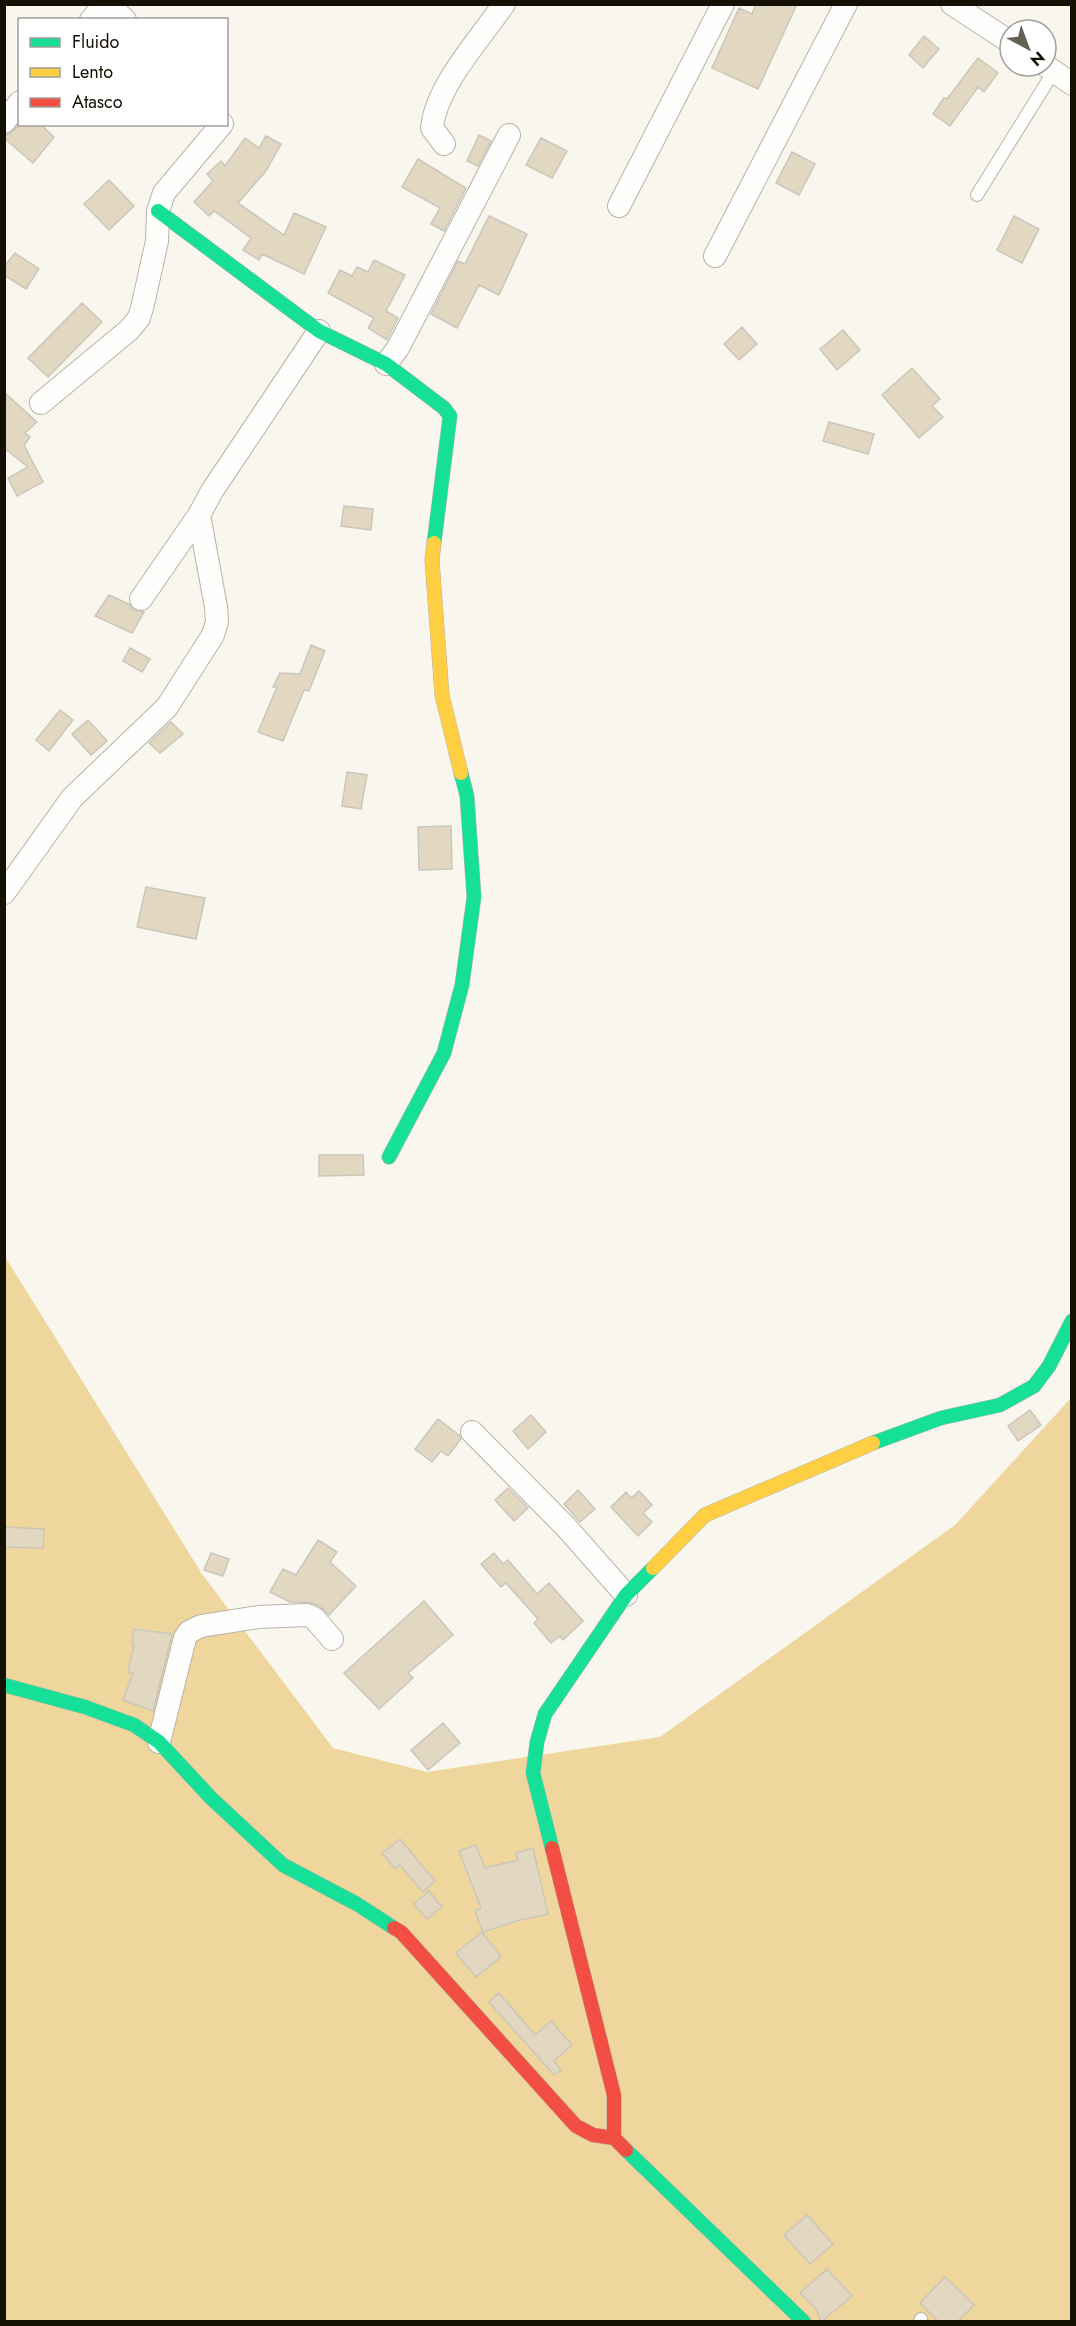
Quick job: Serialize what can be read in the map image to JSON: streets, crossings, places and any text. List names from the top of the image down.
{
  "legend": ["Fluido", "Lento", "Atasco"],
  "north": "bottom right"
}
